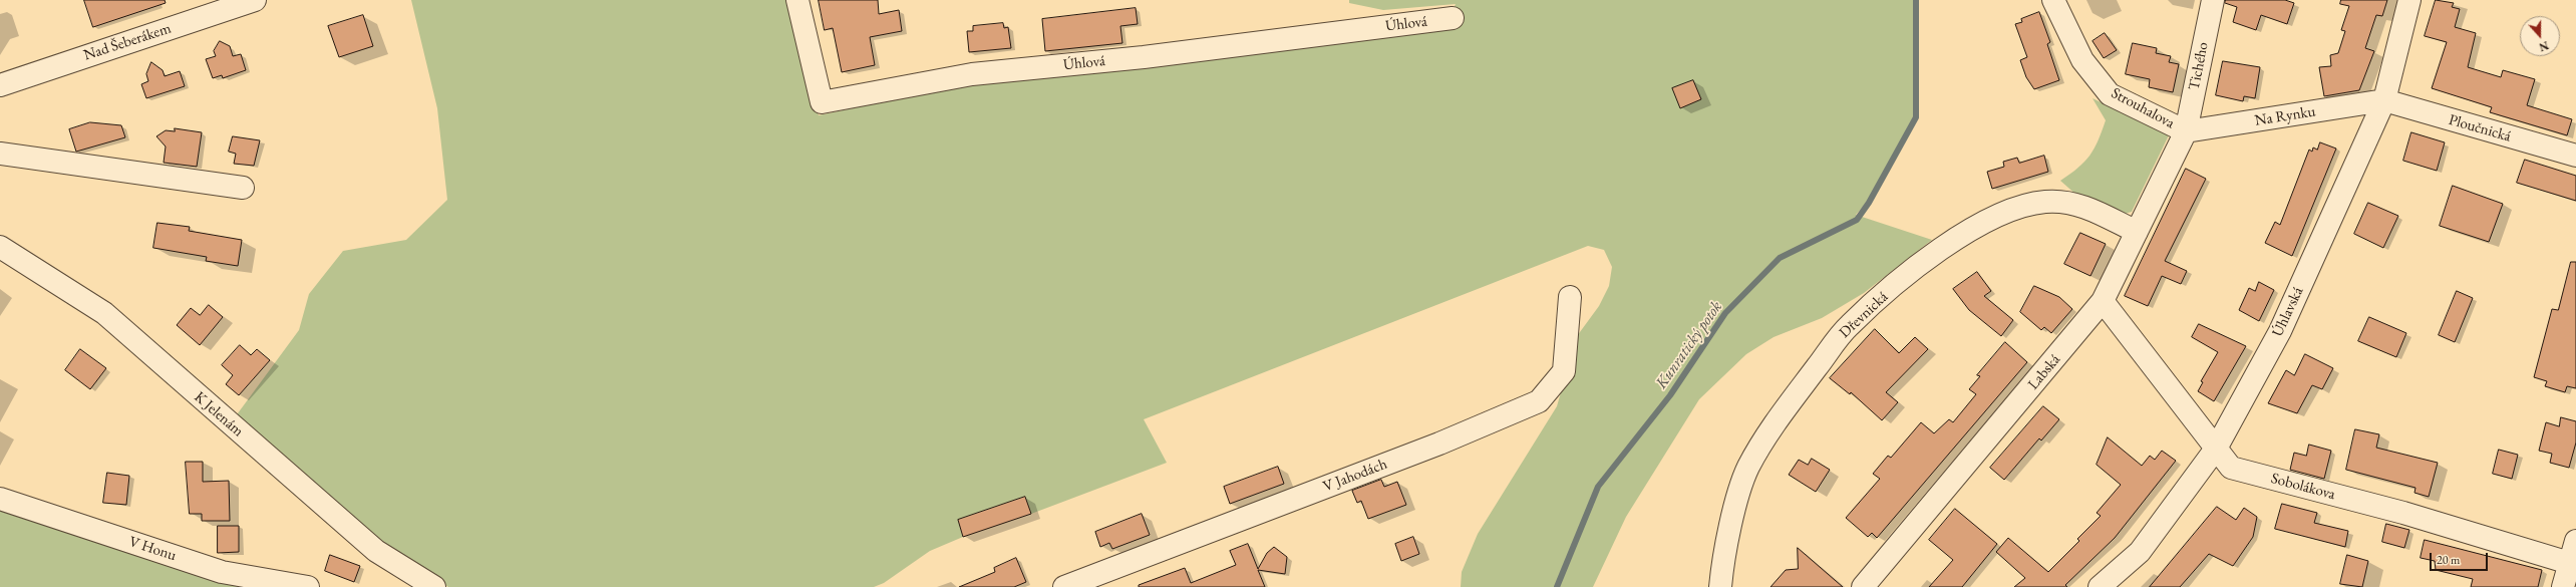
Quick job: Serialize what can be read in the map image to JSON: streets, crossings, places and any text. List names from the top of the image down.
{
  "streets": {
    "street": [
      "Úhlová",
      "Nad Šeberákem",
      "Tichého",
      "Strouhalova",
      "Na Rynku",
      "Ploučnická",
      "Úhlavská",
      "Dřevnická",
      "Labská",
      "K Jelenám",
      "V Jahodách",
      "Sobolákova",
      "V Honu"
    ]
  },
  "crossings": [
    ["Tichého", "Strouhalova"],
    ["Tichého", "Na Rynku"],
    ["Tichého", "Labská"],
    ["Strouhalova", "Na Rynku"],
    ["Strouhalova", "Labská"],
    ["Na Rynku", "Ploučnická"],
    ["Na Rynku", "Úhlavská"],
    ["Na Rynku", "Labská"],
    ["Ploučnická", "Úhlavská"],
    ["Úhlavská", "Sobolákova"],
    ["Dřevnická", "Labská"],
    ["Labská", "Sobolákova"]
  ],
  "water": ["Kunratický potok"],
  "scale_bar": "20 m",
  "north": "bottom"
}
